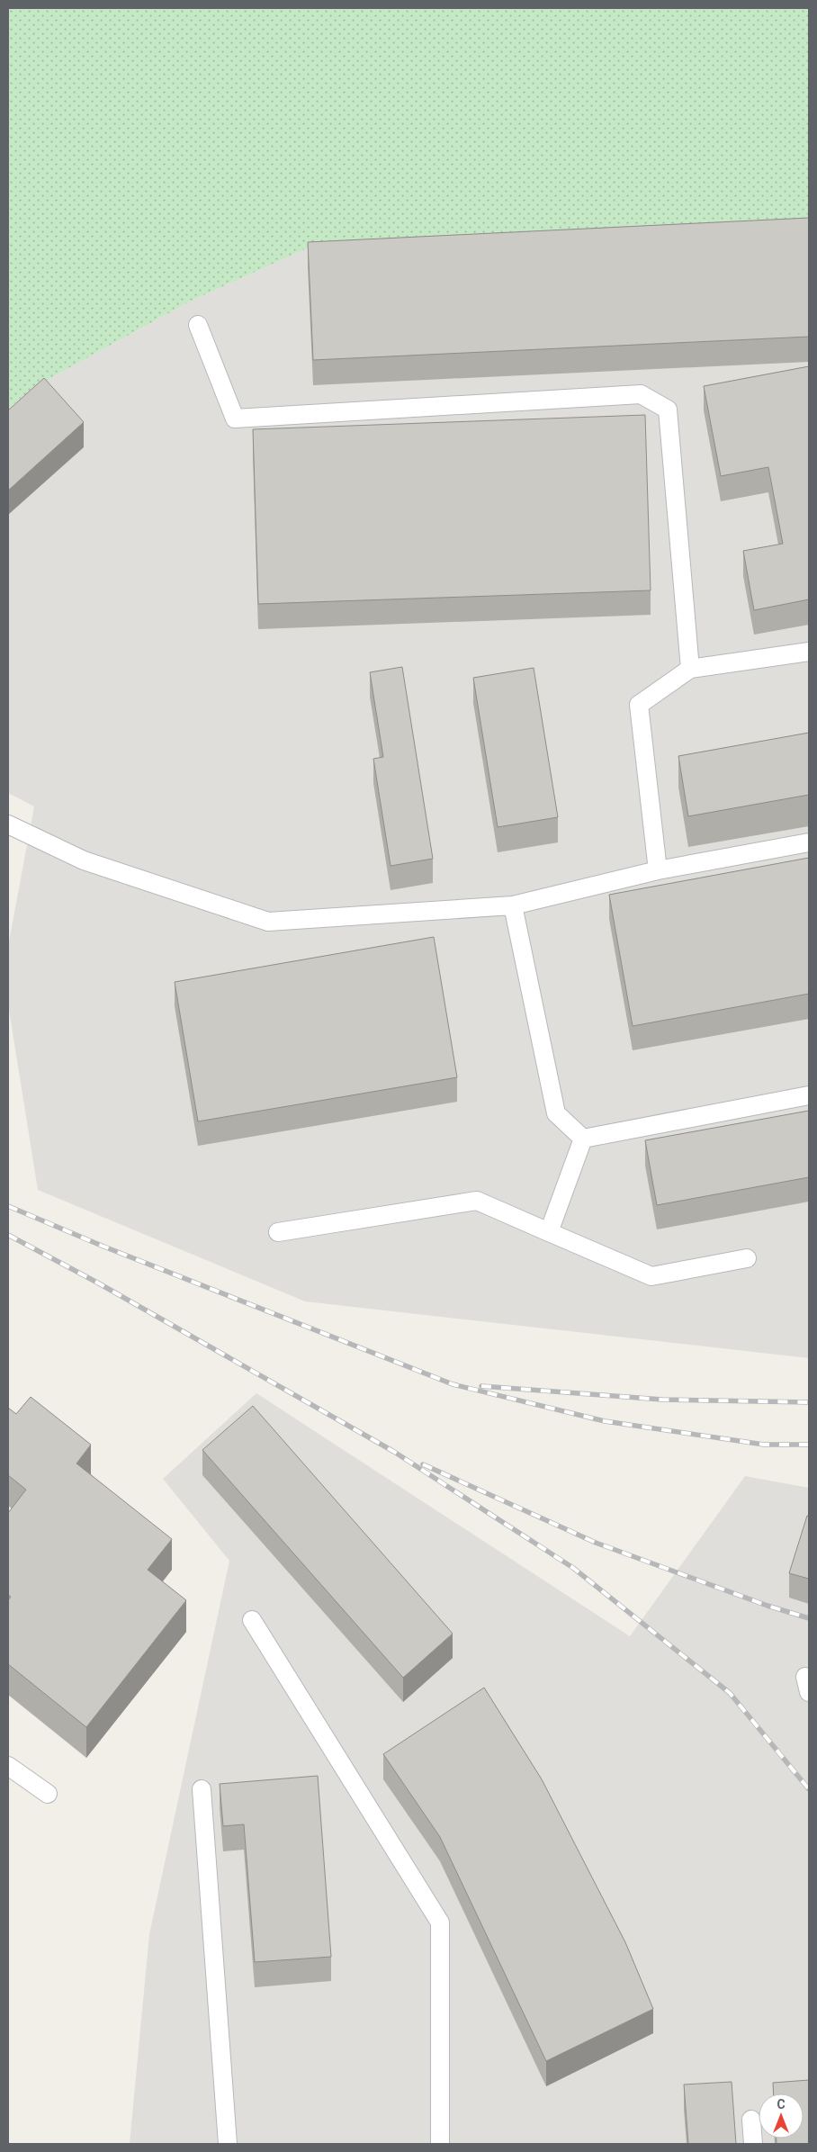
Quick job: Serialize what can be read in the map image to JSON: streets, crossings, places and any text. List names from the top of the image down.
{
  "north": "top"
}
